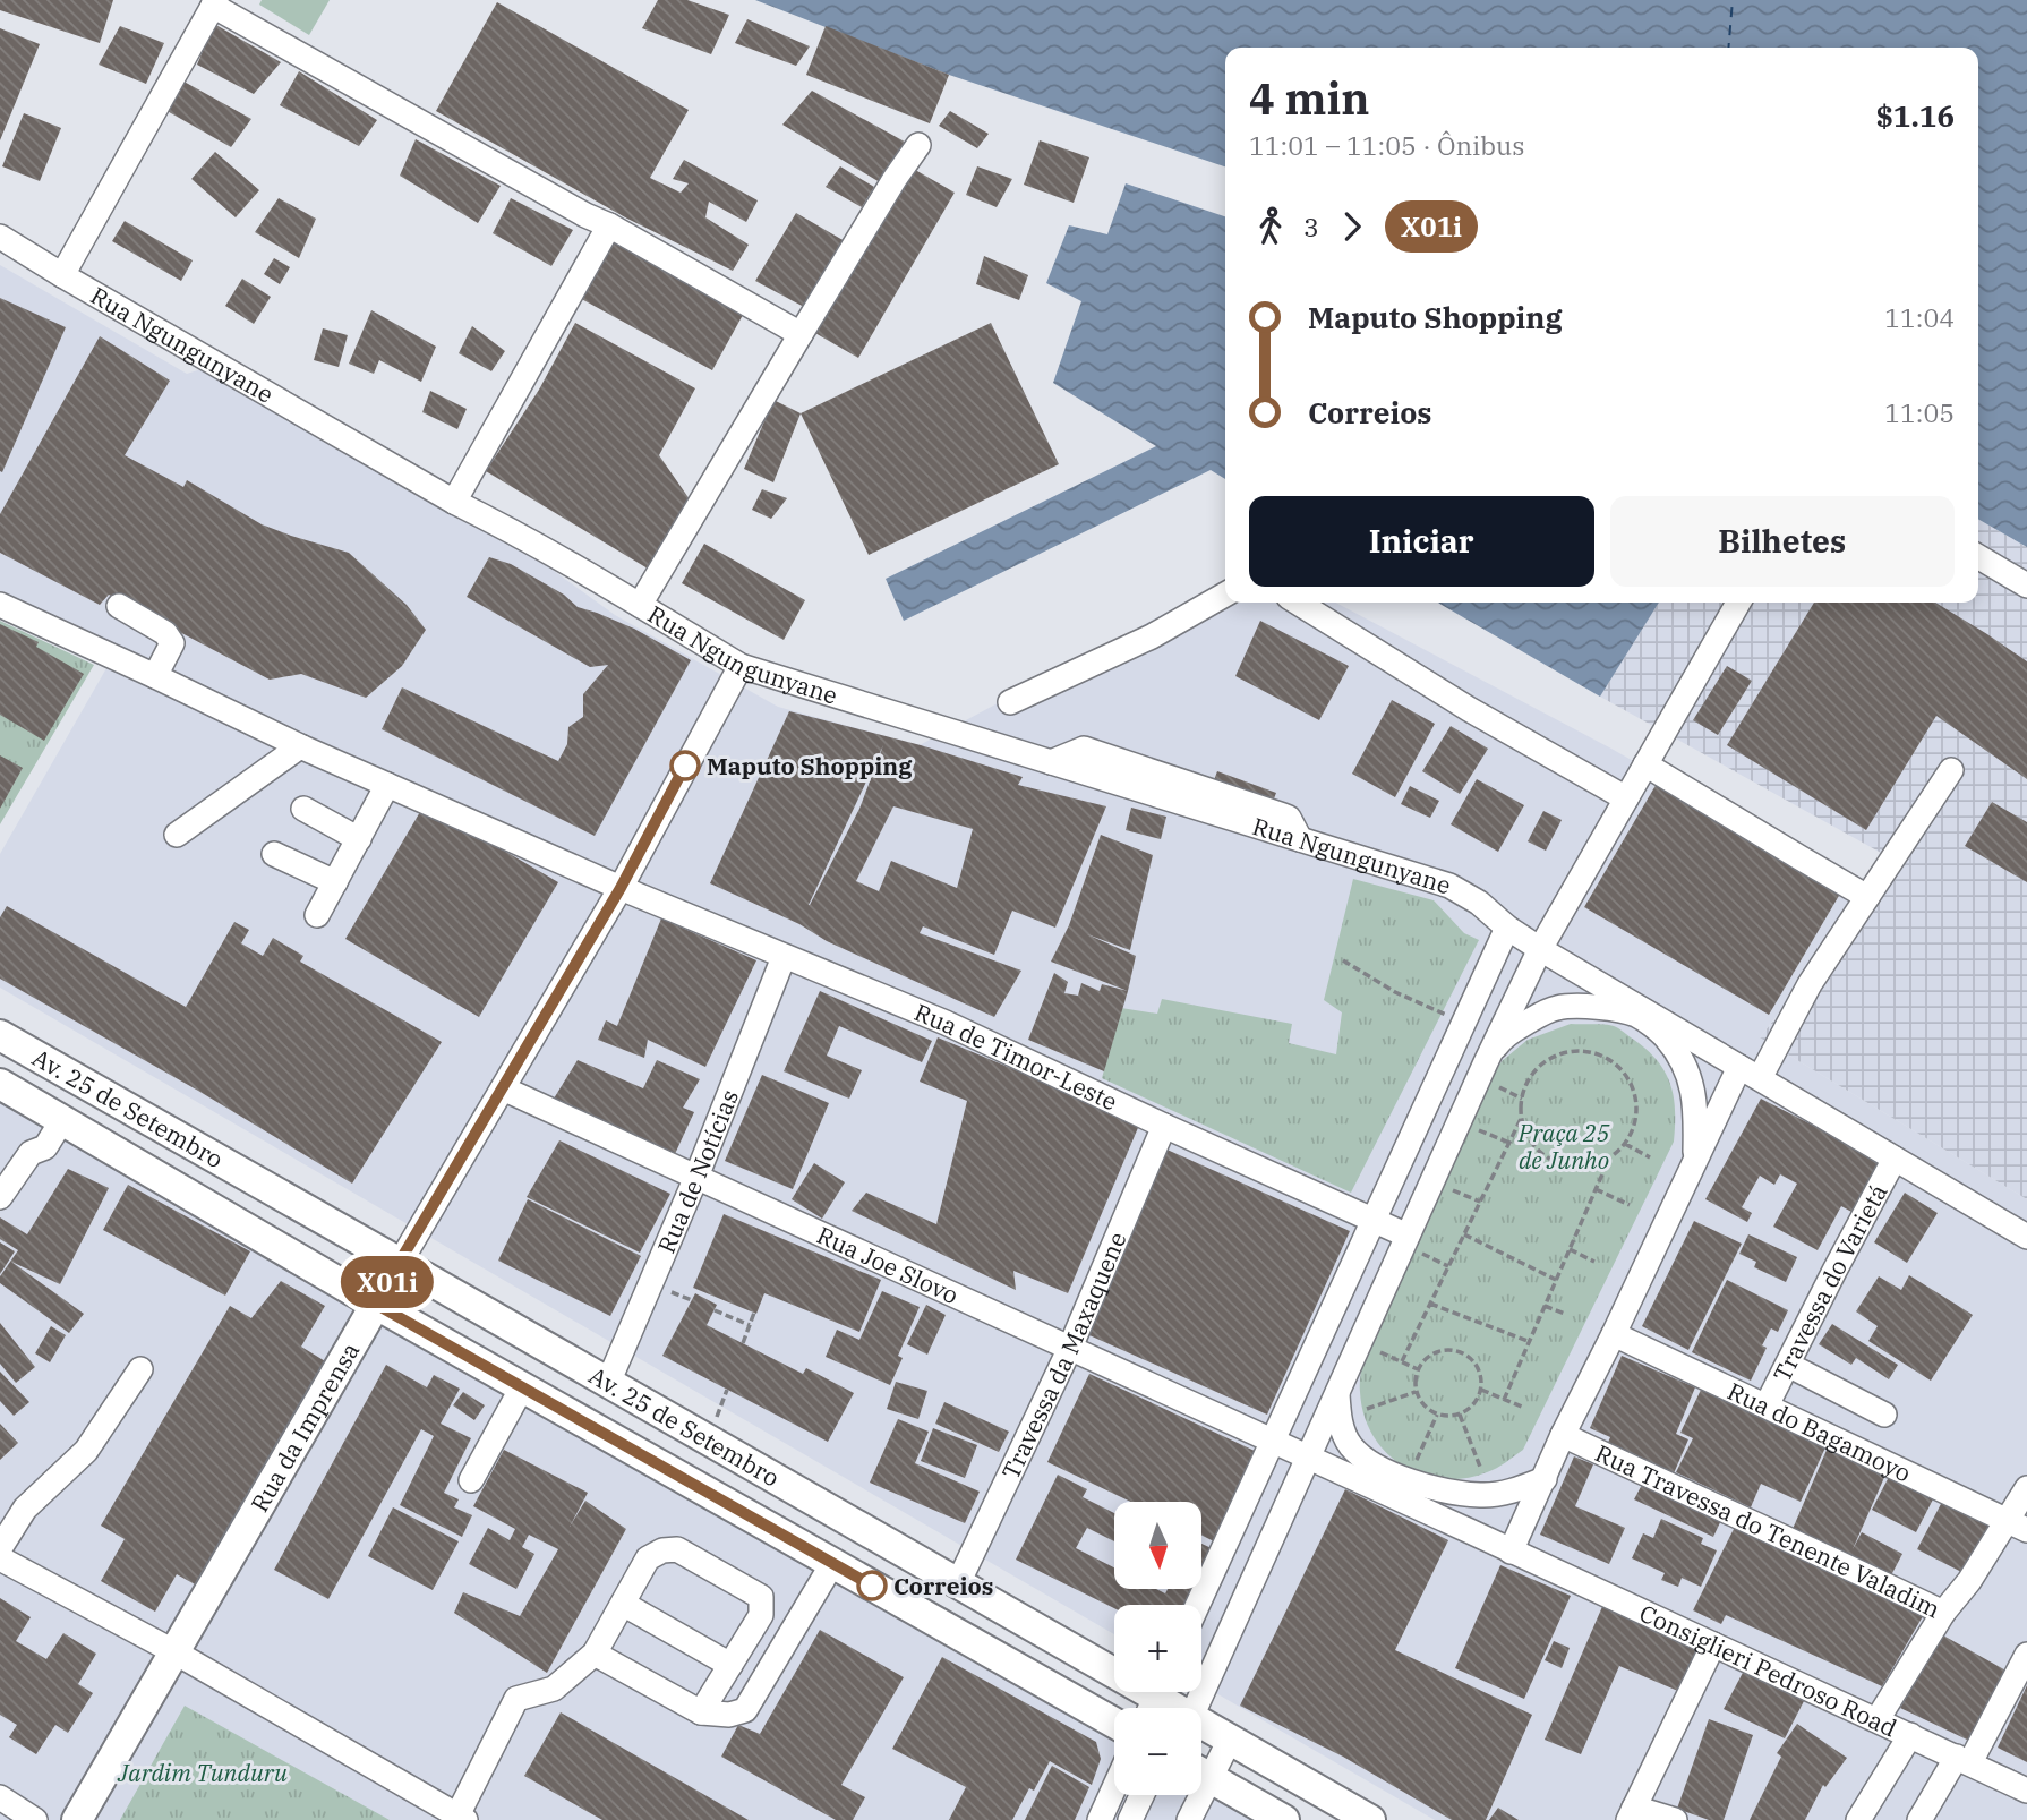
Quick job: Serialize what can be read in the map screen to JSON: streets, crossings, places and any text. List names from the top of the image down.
{
  "streets": {
    "main road": ["Av. 25 de Setembro", "Rua da Imprensa"],
    "street": [
      "Rua Ngungunyane",
      "Rua de Timor-Leste",
      "Rua de Notícias",
      "Rua Joe Slovo",
      "Travessa do Varietá",
      "Travessa da Maxaquene",
      "Rua do Bagamoyo",
      "Rua Travessa do Tenente Valadim",
      "Consiglieri Pedroso Road"
    ]
  },
  "crossings": [
    ["Rua Ngungunyane", "Rua da Imprensa"],
    ["Rua de Timor-Leste", "Rua de Notícias"],
    ["Rua de Timor-Leste", "Travessa da Maxaquene"],
    ["Rua de Timor-Leste", "Rua da Imprensa"],
    ["Av. 25 de Setembro", "Rua de Notícias"],
    ["Av. 25 de Setembro", "Travessa da Maxaquene"],
    ["Av. 25 de Setembro", "Rua da Imprensa"],
    ["Rua de Notícias", "Rua Joe Slovo"],
    ["Rua Joe Slovo", "Travessa da Maxaquene"],
    ["Rua Joe Slovo", "Rua da Imprensa"],
    ["Travessa do Varietá", "Rua do Bagamoyo"],
    ["Rua Travessa do Tenente Valadim", "Consiglieri Pedroso Road"]
  ],
  "parks": ["Praça 25 de Junho", "Jardim Tunduru"],
  "places": ["Maputo Shopping", "Correios"],
  "lines": ["bus line X01i"],
  "north": "bottom",
  "page": {
    "on_map": "X01i",
    "heading": ["4 min", "11:01 – 11:05 · Ônibus", "$1.16"],
    "legs": ["3", "X01i"],
    "list": [
      {
        "name": "Maputo Shopping",
        "value": "11:04"
      },
      {
        "name": "Correios",
        "value": "11:05"
      }
    ],
    "buttons": ["Iniciar", "Bilhetes"],
    "map_buttons": ["+", "−"]
  }
}
